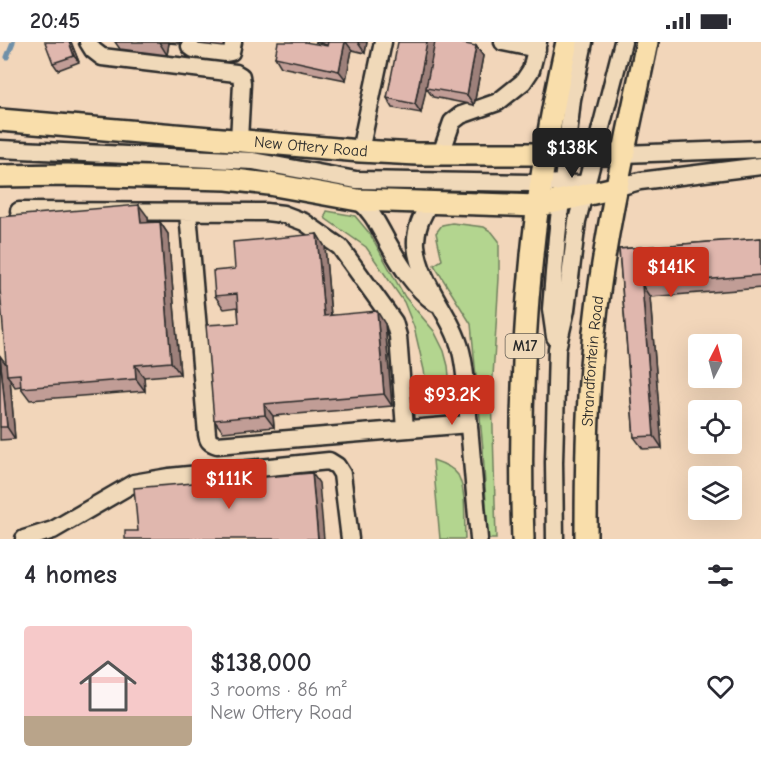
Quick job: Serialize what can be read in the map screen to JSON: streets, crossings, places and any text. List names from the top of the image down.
{
  "streets": {
    "main road": ["New Ottery Road", "M17", "Strandfontein Road"]
  },
  "crossings": [
    ["New Ottery Road", "M17"],
    ["New Ottery Road", "Strandfontein Road"]
  ],
  "north": "top",
  "page": {
    "status": "20:45",
    "price": [
      "$138K",
      "$141K",
      "$93.2K",
      "$111K"
    ],
    "heading": "4 homes",
    "list": [
      {
        "name": "$138,000",
        "note": "3 rooms · 86 m² · New Ottery Road"
      }
    ]
  }
}
